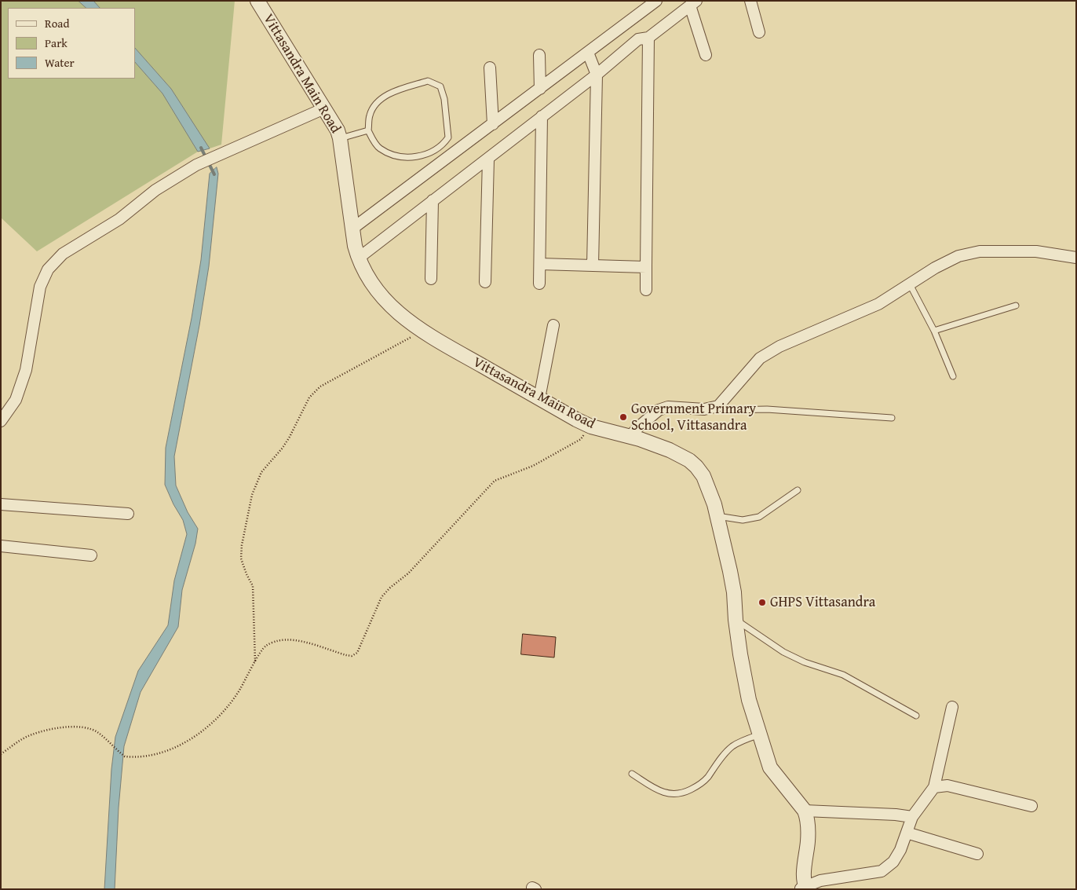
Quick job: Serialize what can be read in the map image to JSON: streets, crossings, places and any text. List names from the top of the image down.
{
  "streets": {
    "street": ["Vittasandra Main Road"]
  },
  "places": ["Government Primary School, Vittasandra", "GHPS Vittasandra"],
  "legend": ["Road", "Park", "Water"]
}
